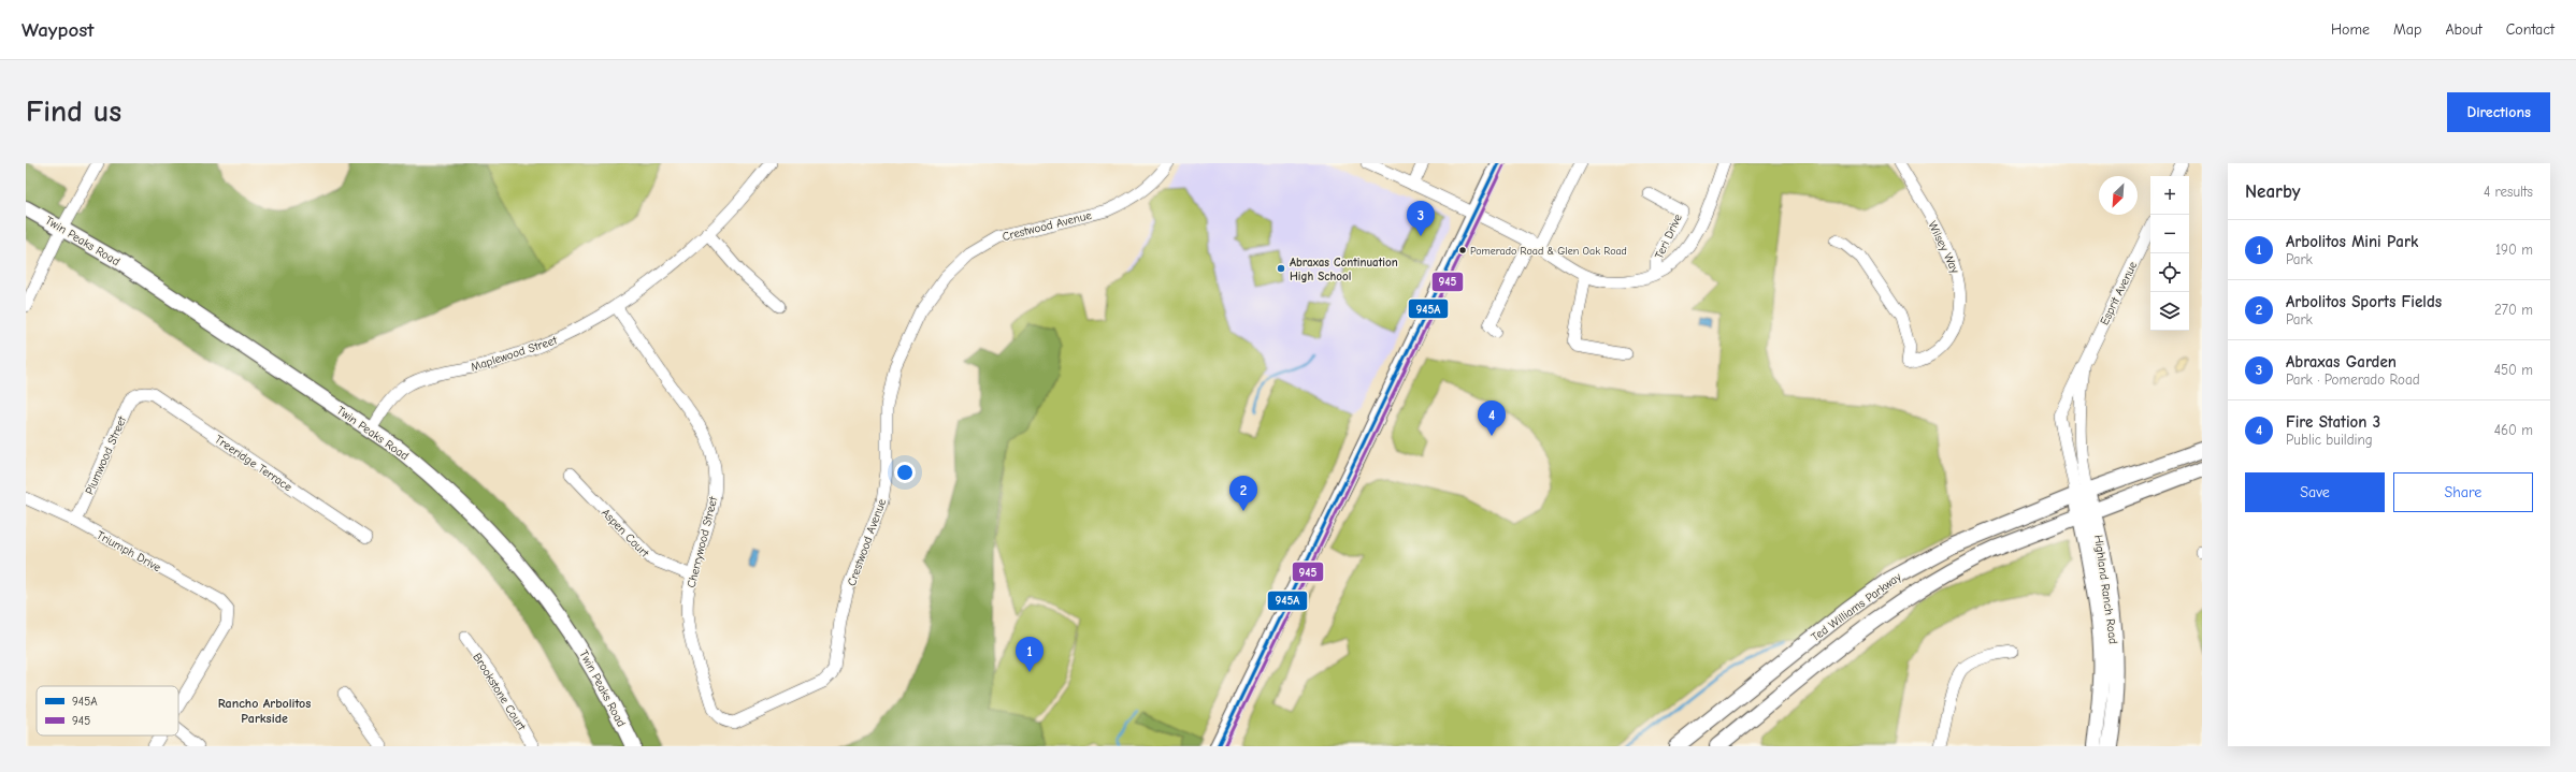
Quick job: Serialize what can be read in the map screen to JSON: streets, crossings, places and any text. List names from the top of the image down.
{
  "streets": {
    "main road": [
      "Twin Peaks Road",
      "Esprit Avenue",
      "Highland Ranch Road",
      "Ted Williams Parkway"
    ],
    "street": [
      "Crestwood Avenue",
      "Teri Drive",
      "Wilsey Way",
      "Maplewood Street",
      "Plumwood Street",
      "Treeridge Terrace",
      "Aspen Court",
      "Cherrywood Street",
      "Triumph Drive",
      "Brookstone Court"
    ]
  },
  "crossings": [
    ["Crestwood Avenue", "Cherrywood Street"],
    ["Twin Peaks Road", "Maplewood Street"],
    ["Esprit Avenue", "Highland Ranch Road"],
    ["Esprit Avenue", "Ted Williams Parkway"],
    ["Maplewood Street", "Cherrywood Street"],
    ["Plumwood Street", "Treeridge Terrace"],
    ["Plumwood Street", "Triumph Drive"],
    ["Aspen Court", "Cherrywood Street"],
    ["Highland Ranch Road", "Ted Williams Parkway"]
  ],
  "districts": ["Rancho Arbolitos Parkside"],
  "places": ["Pomerado Road & Glen Oak Road", "Abraxas Continuation High School"],
  "lines": ["transit line 945A", "transit line 945"],
  "legend": ["945A", "945"],
  "north": "bottom left",
  "page": {
    "header": "Waypost",
    "nav": [
      "Home",
      "Map",
      "About",
      "Contact"
    ],
    "buttons": [
      "Directions",
      ["Save", "Share"]
    ],
    "title": "Find us",
    "heading": ["Nearby", "4 results"],
    "map_buttons": ["+", "−"],
    "pins": [
      "3",
      "4",
      "2",
      "1"
    ],
    "list": [
      {
        "mark": "1",
        "name": "Arbolitos Mini Park",
        "note": "Park",
        "value": "190 m"
      },
      {
        "mark": "2",
        "name": "Arbolitos Sports Fields",
        "note": "Park",
        "value": "270 m"
      },
      {
        "mark": "3",
        "name": "Abraxas Garden",
        "note": "Park · Pomerado Road",
        "value": "450 m"
      },
      {
        "mark": "4",
        "name": "Fire Station 3",
        "note": "Public building",
        "value": "460 m"
      }
    ]
  }
}
